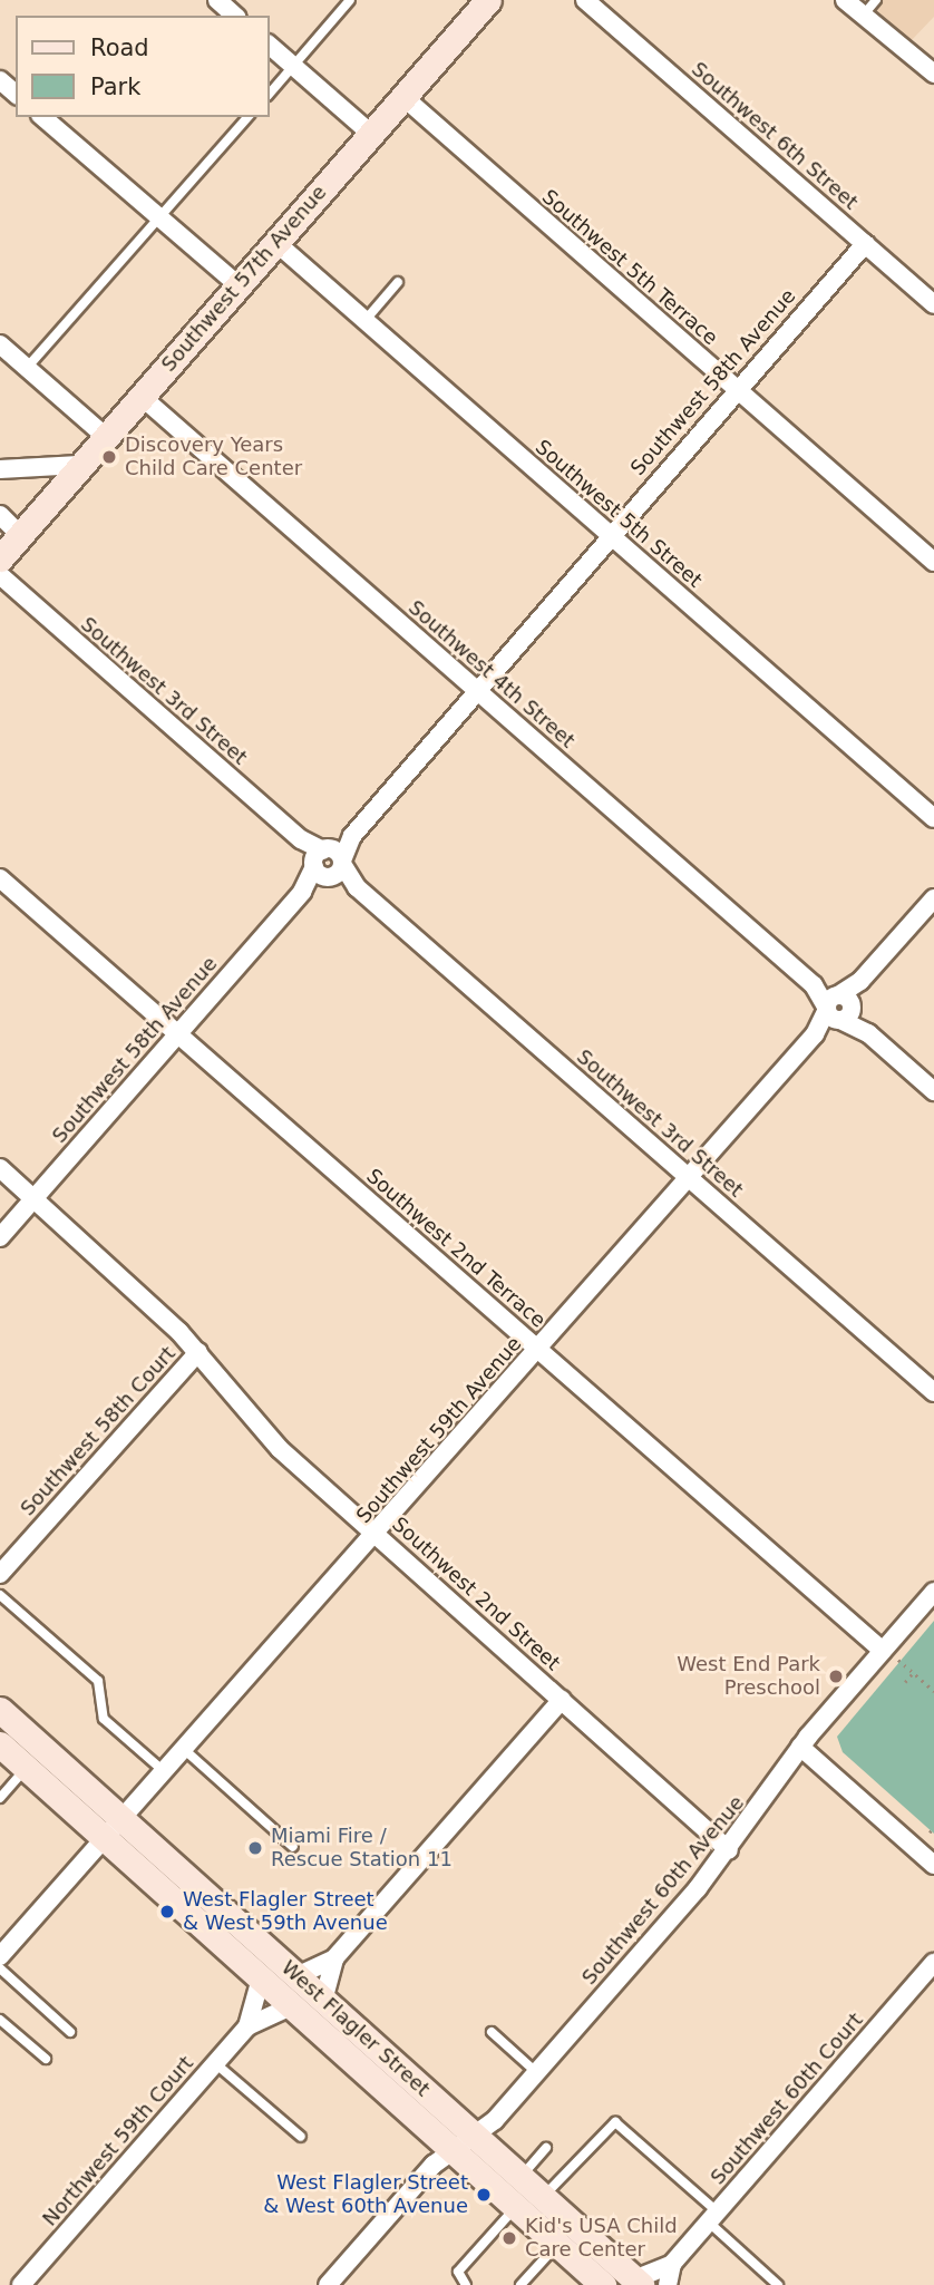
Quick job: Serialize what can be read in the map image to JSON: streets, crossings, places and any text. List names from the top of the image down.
{
  "streets": {
    "main road": ["Southwest 57th Avenue", "West Flagler Street"],
    "street": [
      "Southwest 6th Street",
      "Southwest 5th Terrace",
      "Southwest 58th Avenue",
      "Southwest 5th Street",
      "Southwest 4th Street",
      "Southwest 3rd Street",
      "Southwest 2nd Terrace",
      "Southwest 59th Avenue",
      "Southwest 58th Court",
      "Southwest 2nd Street",
      "Southwest 60th Avenue",
      "Southwest 60th Court",
      "Northwest 59th Court"
    ]
  },
  "crossings": [
    ["Southwest 6th Street", "Southwest 58th Avenue"],
    ["Southwest 5th Terrace", "Southwest 57th Avenue"],
    ["Southwest 5th Terrace", "Southwest 58th Avenue"],
    ["Southwest 57th Avenue", "Southwest 5th Street"],
    ["Southwest 57th Avenue", "Southwest 4th Street"],
    ["Southwest 58th Avenue", "Southwest 5th Street"],
    ["Southwest 58th Avenue", "Southwest 4th Street"],
    ["Southwest 58th Avenue", "Southwest 3rd Street"],
    ["Southwest 58th Avenue", "Southwest 2nd Terrace"],
    ["Southwest 58th Avenue", "Southwest 2nd Street"],
    ["Southwest 4th Street", "Southwest 59th Avenue"],
    ["Southwest 3rd Street", "Southwest 59th Avenue"],
    ["Southwest 2nd Terrace", "Southwest 59th Avenue"],
    ["Southwest 2nd Terrace", "Southwest 60th Avenue"],
    ["Southwest 59th Avenue", "Southwest 2nd Street"],
    ["Southwest 59th Avenue", "West Flagler Street"],
    ["Southwest 58th Court", "Southwest 2nd Street"],
    ["Southwest 2nd Street", "Southwest 60th Avenue"],
    ["Southwest 60th Avenue", "West Flagler Street"],
    ["West Flagler Street", "Southwest 60th Court"],
    ["West Flagler Street", "Northwest 59th Court"]
  ],
  "places": [
    "Discovery Years Child Care Center",
    "West End Park Preschool",
    "Miami Fire / Rescue Station 11",
    "West Flagler Street & West 59th Avenue",
    "West Flagler Street & West 60th Avenue",
    "Kid's USA Child Care Center"
  ],
  "legend": ["Road", "Park"]
}
